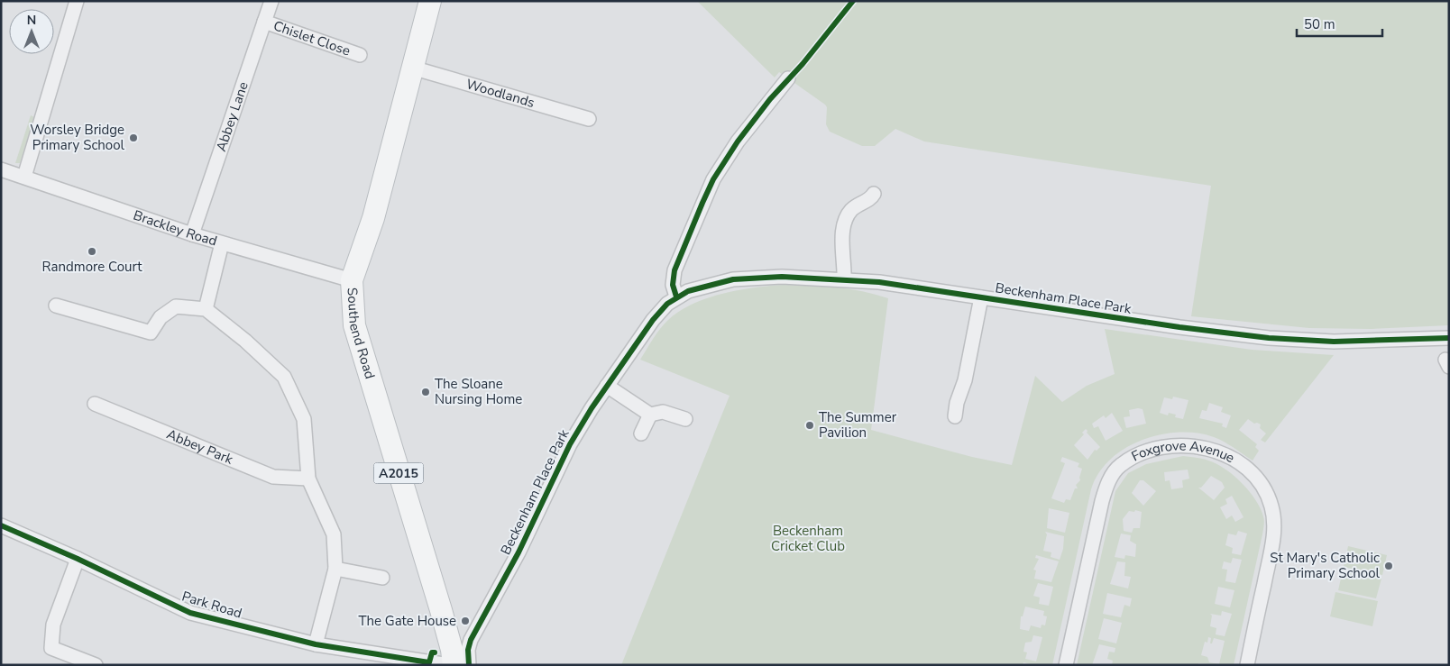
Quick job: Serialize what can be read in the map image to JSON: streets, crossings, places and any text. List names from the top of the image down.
{
  "streets": {
    "main road": ["Southend Road", "A2015"],
    "street": [
      "Chislet Close",
      "Woodlands",
      "Abbey Lane",
      "Brackley Road",
      "Beckenham Place Park",
      "Abbey Park",
      "Foxgrove Avenue",
      "Park Road"
    ]
  },
  "crossings": [
    ["Chislet Close", "Abbey Lane"],
    ["Woodlands", "Southend Road"],
    ["Abbey Lane", "Brackley Road"],
    ["Brackley Road", "Southend Road"]
  ],
  "parks": ["Beckenham Cricket Club"],
  "places": [
    "Worsley Bridge Primary School",
    "Randmore Court",
    "The Sloane Nursing Home",
    "The Summer Pavilion",
    "St Mary's Catholic Primary School",
    "The Gate House"
  ],
  "scale_bar": "50 m",
  "north": "top"
}
